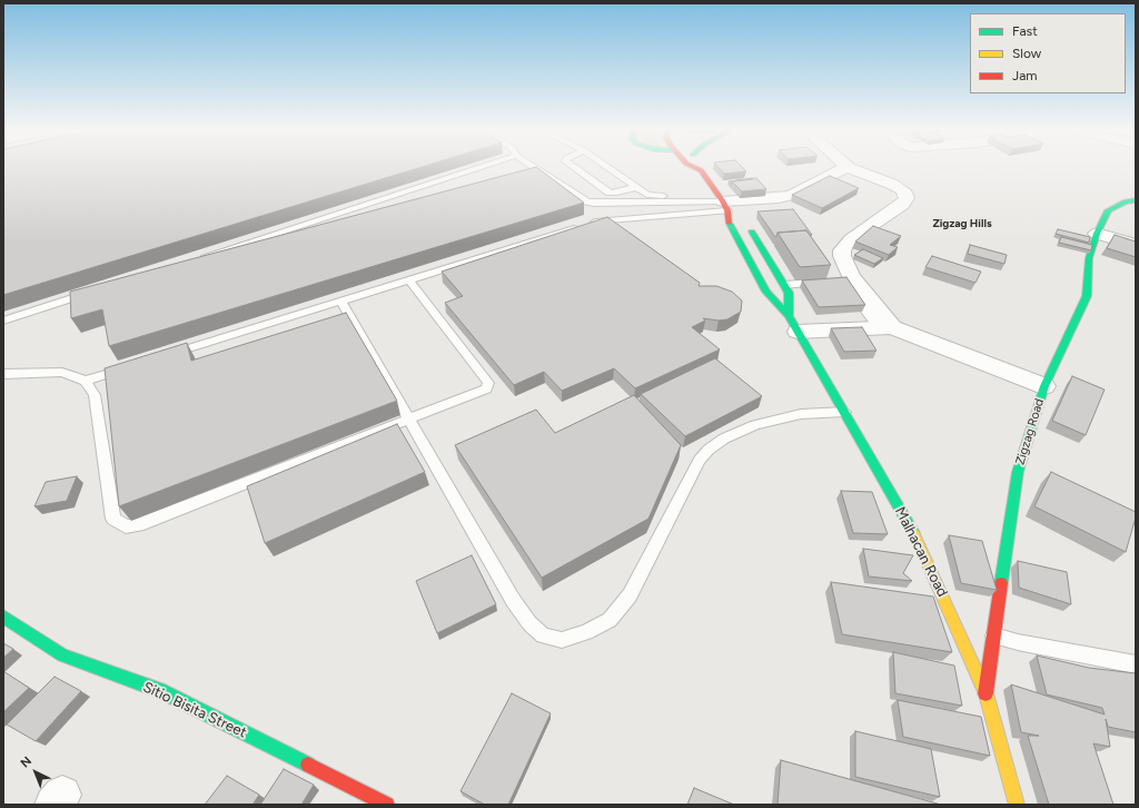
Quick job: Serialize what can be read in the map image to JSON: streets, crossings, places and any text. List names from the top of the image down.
{
  "streets": {
    "main road": ["Zigzag Road", "Malhacan Road", "Sitio Bisita Street"]
  },
  "crossings": [
    ["Zigzag Road", "Malhacan Road"]
  ],
  "districts": ["Zigzag Hills"],
  "legend": ["Fast", "Slow", "Jam"],
  "north": "top left"
}
